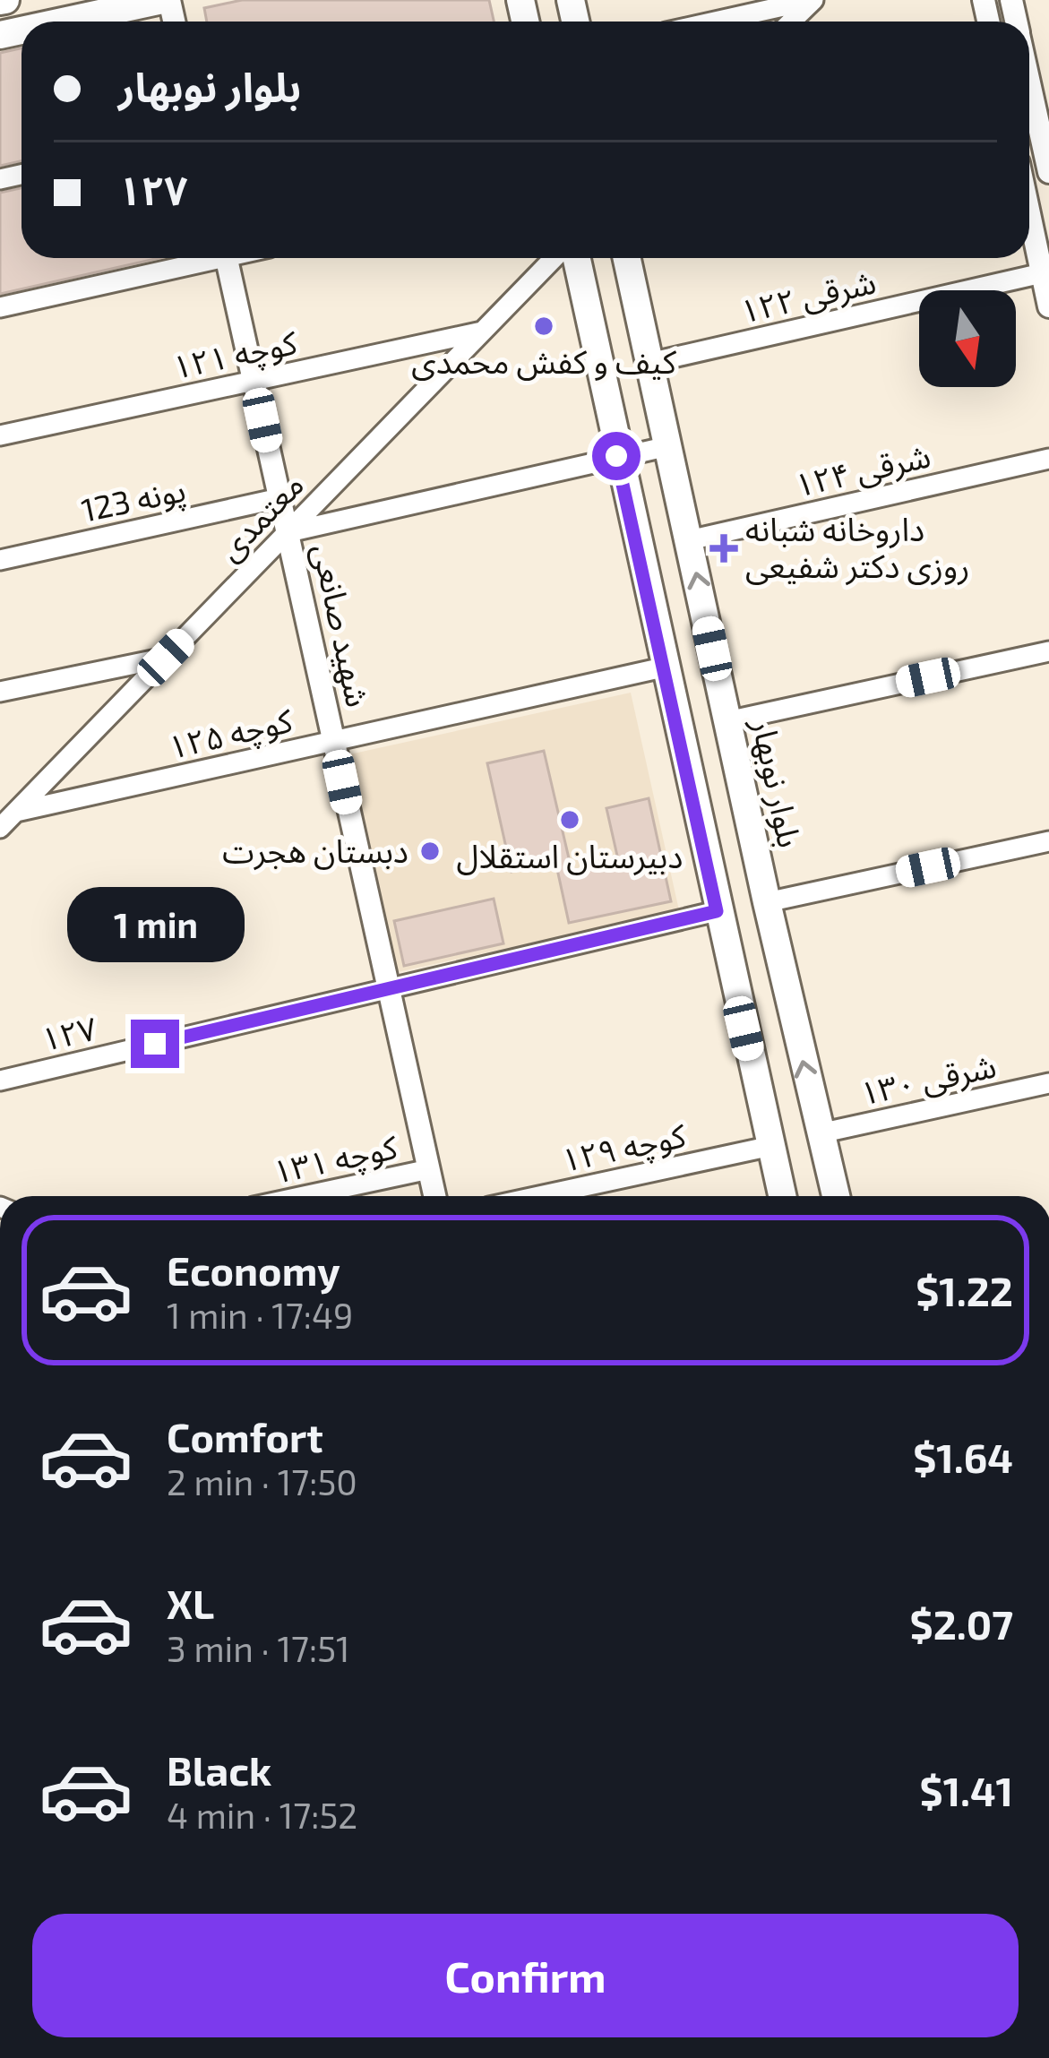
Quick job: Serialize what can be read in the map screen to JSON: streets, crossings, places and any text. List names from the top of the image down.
{
  "streets": {
    "main road": ["بلوار نوبهار"],
    "street": [
      "۱۲۲ شرقی",
      "کوچه ۱۲۱",
      "۱۲۴ شرقی",
      "123 پونه",
      "معتمدی",
      "شهید صانعی",
      "کوچه ۱۲۵",
      "۱۲۷",
      "۱۳۰ شرقی",
      "کوچه ۱۲۹",
      "کوچه ۱۳۱"
    ]
  },
  "crossings": [
    ["۱۲۲ شرقی", "بلوار نوبهار"],
    ["کوچه ۱۲۱", "معتمدی"],
    ["کوچه ۱۲۱", "شهید صانعی"],
    ["۱۲۴ شرقی", "بلوار نوبهار"],
    ["123 پونه", "شهید صانعی"],
    ["معتمدی", "شهید صانعی"],
    ["معتمدی", "کوچه ۱۲۵"],
    ["شهید صانعی", "کوچه ۱۲۵"],
    ["شهید صانعی", "۱۲۷"],
    ["شهید صانعی", "کوچه ۱۳۱"],
    ["بلوار نوبهار", "۱۳۰ شرقی"]
  ],
  "places": {
    "other": ["کیف و کفش محمدی", "دبیرستان استقلال", "دبستان هجرت"],
    "health": ["داروخانه شبانه روزی دکتر شفیعی"]
  },
  "north": "bottom",
  "page": {
    "banner": ["بلوار نوبهار", "۱۲۷"],
    "bubble": "1 min",
    "list": [
      {
        "name": "Economy",
        "note": "1 min · 17:49",
        "value": "$1.22"
      },
      {
        "name": "Comfort",
        "note": "2 min · 17:50",
        "value": "$1.64"
      },
      {
        "name": "XL",
        "note": "3 min · 17:51",
        "value": "$2.07"
      },
      {
        "name": "Black",
        "note": "4 min · 17:52",
        "value": "$1.41"
      }
    ],
    "buttons": "Confirm"
  }
}
